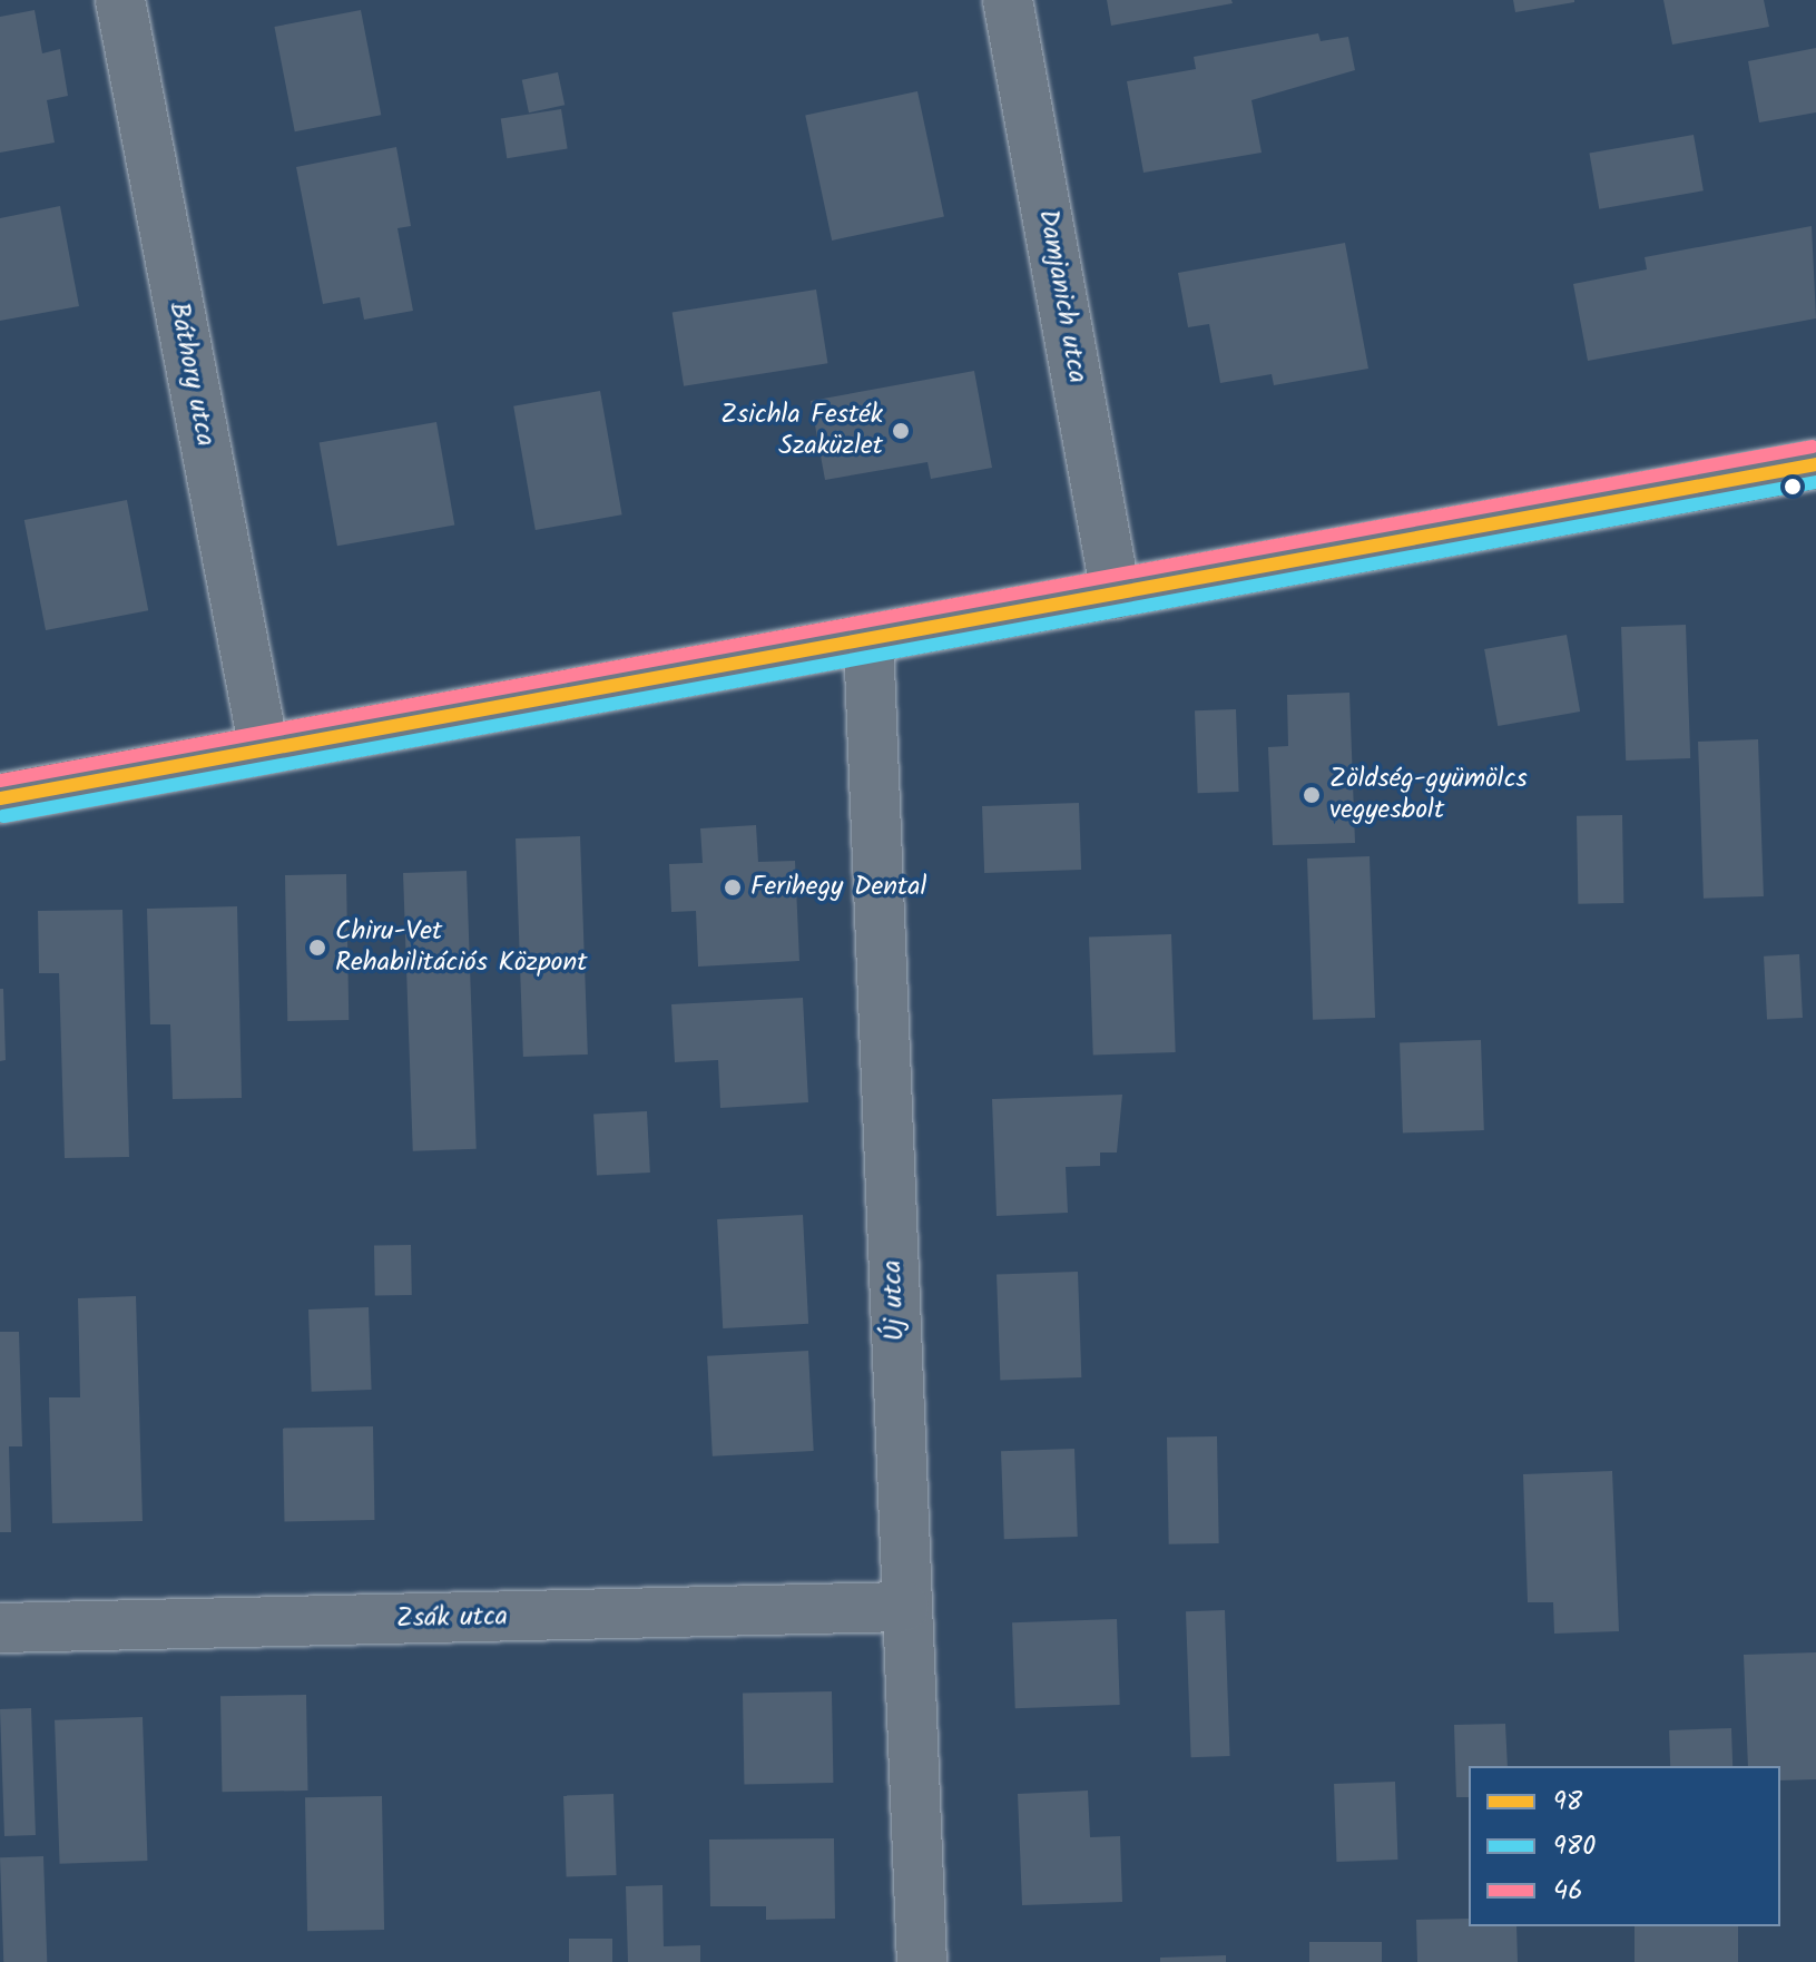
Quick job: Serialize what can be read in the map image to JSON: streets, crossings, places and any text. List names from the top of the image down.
{
  "streets": {
    "street": [
      "Damjanich utca",
      "Báthory utca",
      "Új utca",
      "Zsák utca"
    ]
  },
  "crossings": [
    ["Új utca", "Zsák utca"]
  ],
  "places": [
    "Zsichla Festék Szaküzlet",
    "Zöldség-gyümölcs vegyesbolt",
    "Ferihegy Dental",
    "Chiru-Vet Rehabilitációs Központ"
  ],
  "lines": ["transit line 46", "transit line 98", "transit line 980"],
  "legend": ["98", "980", "46"]
}
